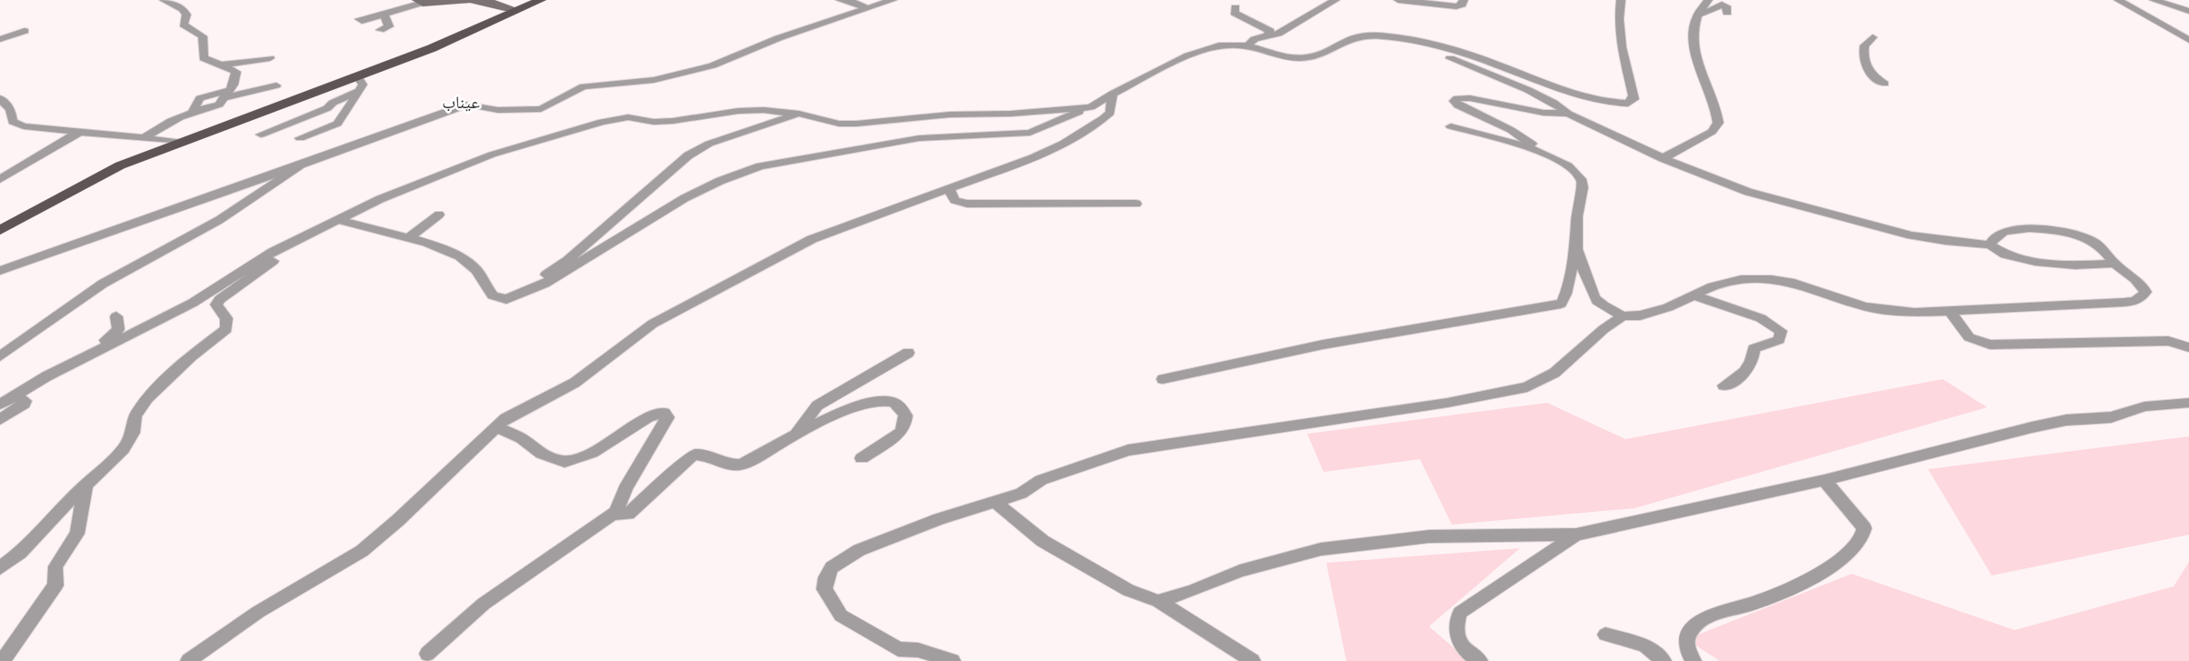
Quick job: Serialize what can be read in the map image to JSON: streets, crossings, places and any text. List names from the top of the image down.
{
  "districts": ["عيناب"]
}
